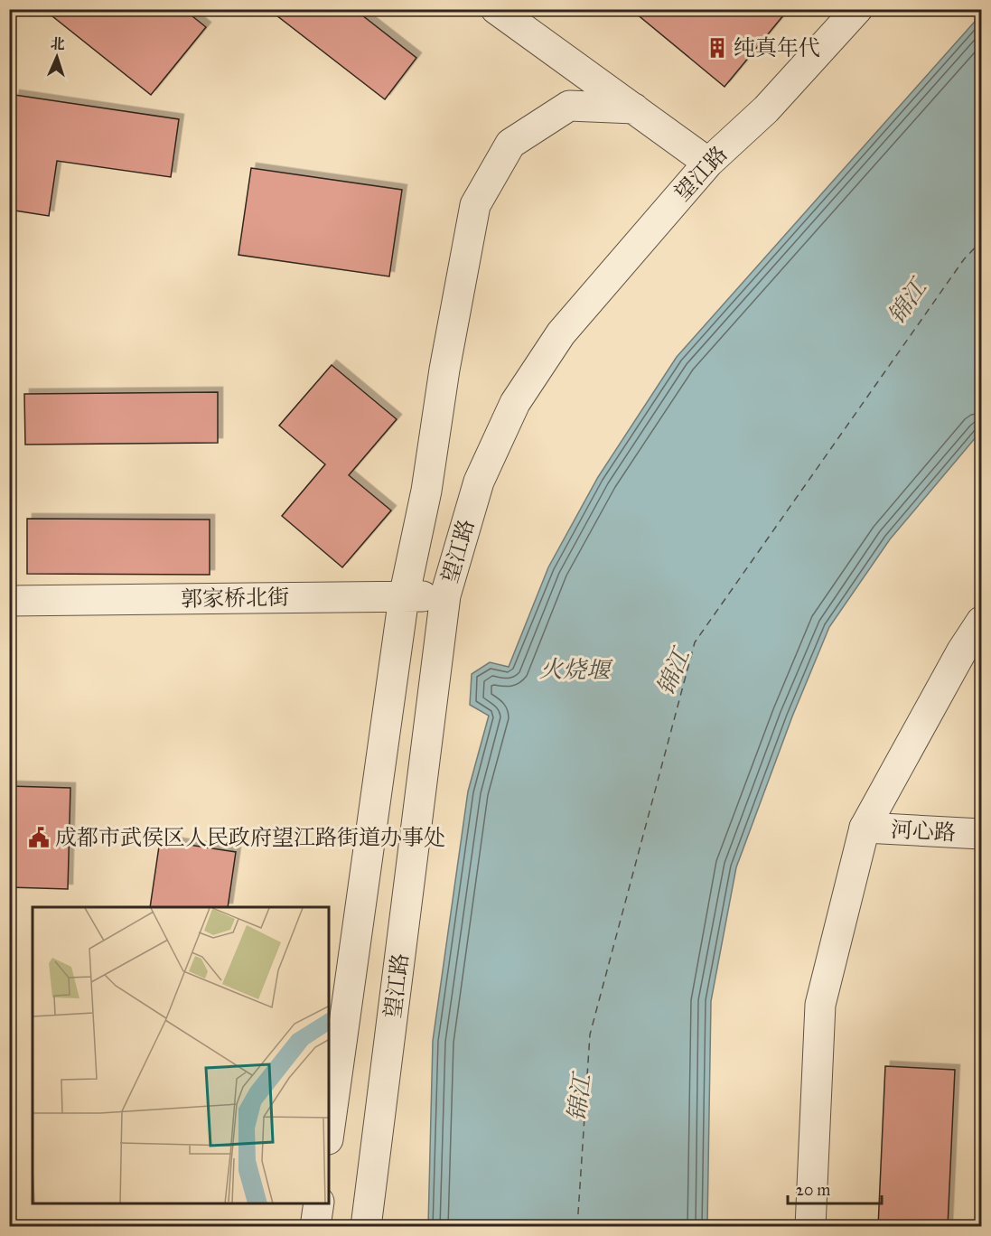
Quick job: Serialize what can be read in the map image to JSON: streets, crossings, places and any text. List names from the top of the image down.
{
  "streets": {
    "street": ["望江路", "郭家桥北街", "河心路"]
  },
  "crossings": [
    ["望江路", "郭家桥北街"]
  ],
  "water": ["锦江", "火烧堰"],
  "places": {
    "building": ["纯真年代"],
    "public building": ["成都市武侯区人民政府望江路街道办事处"]
  },
  "scale_bar": "20 m",
  "north": "top"
}
